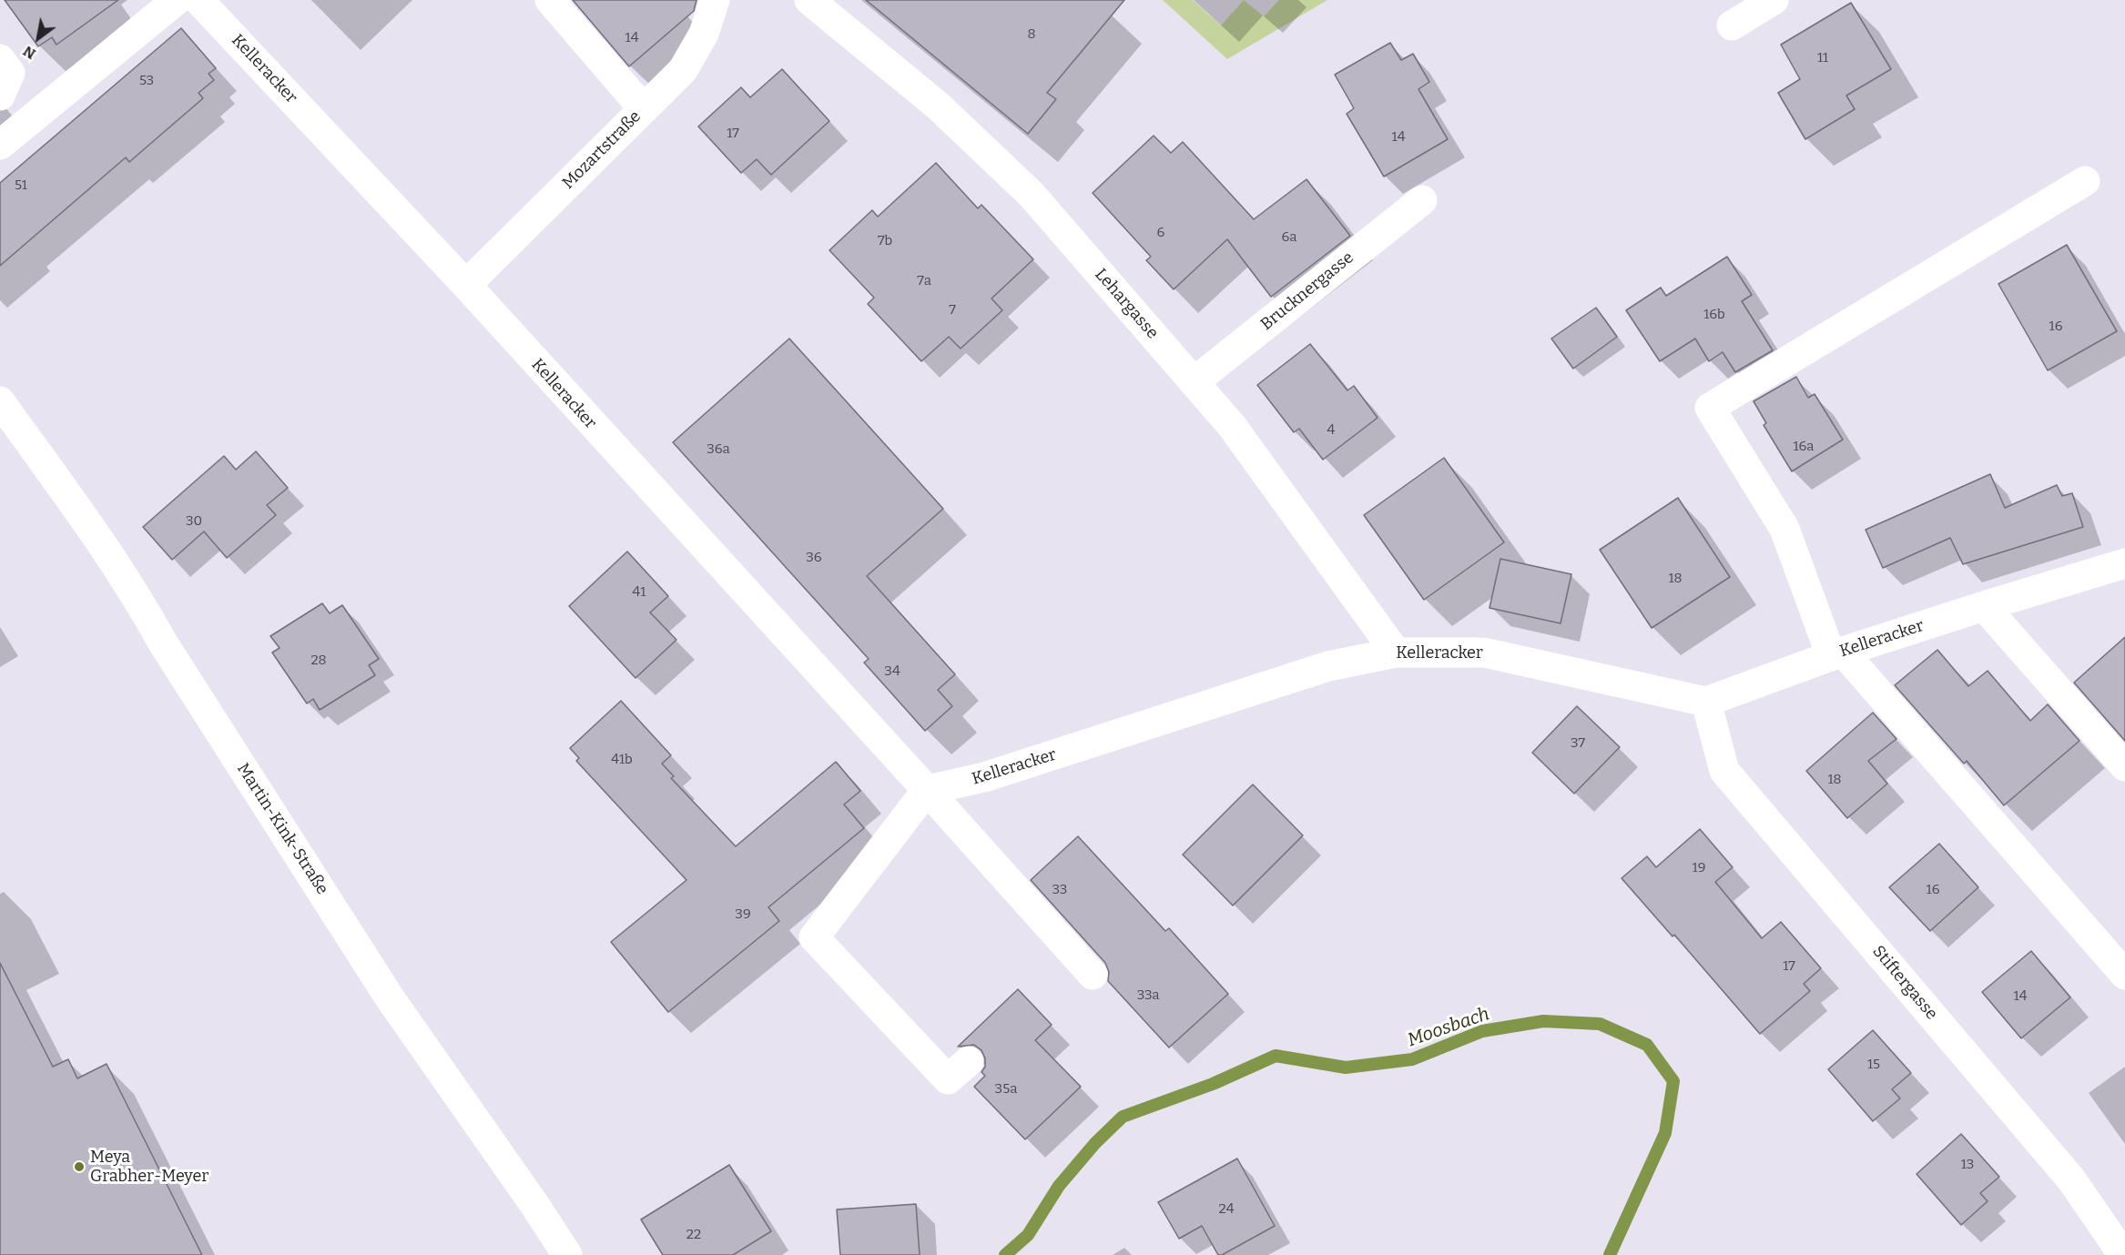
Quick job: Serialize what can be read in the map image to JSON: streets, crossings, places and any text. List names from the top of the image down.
{
  "streets": {
    "street": [
      "Kelleracker",
      "Mozartstraße",
      "Brucknergasse",
      "Lehargasse",
      "Martin-Kink-Straße",
      "Stiftergasse"
    ]
  },
  "crossings": [
    ["Kelleracker", "Mozartstraße"],
    ["Kelleracker", "Lehargasse"],
    ["Kelleracker", "Stiftergasse"],
    ["Brucknergasse", "Lehargasse"]
  ],
  "water": ["Moosbach"],
  "places": ["Meya Grabher-Meyer"],
  "house_numbers": [
    "8",
    "14",
    "11",
    "53",
    "17",
    "14",
    "51",
    "6",
    "6a",
    "7b",
    "7a",
    "7",
    "16b",
    "16",
    "4",
    "16a",
    "36a",
    "30",
    "36",
    "18",
    "41",
    "28",
    "34",
    "37",
    "41b",
    "18",
    "19",
    "33",
    "16",
    "39",
    "17",
    "33a",
    "14",
    "15",
    "35a",
    "13",
    "24",
    "22"
  ],
  "north": "bottom left"
}
